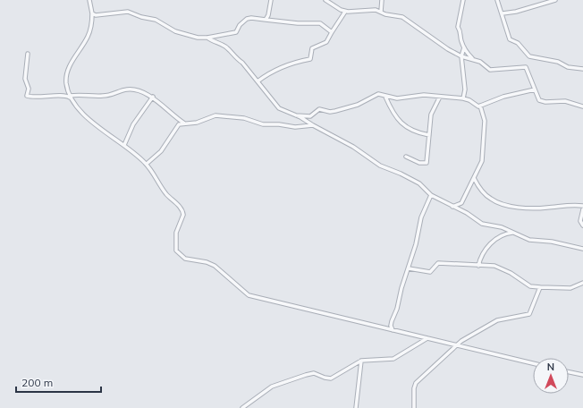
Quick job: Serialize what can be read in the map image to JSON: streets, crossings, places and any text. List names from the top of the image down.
{
  "scale_bar": "200 m",
  "north": "top"
}
